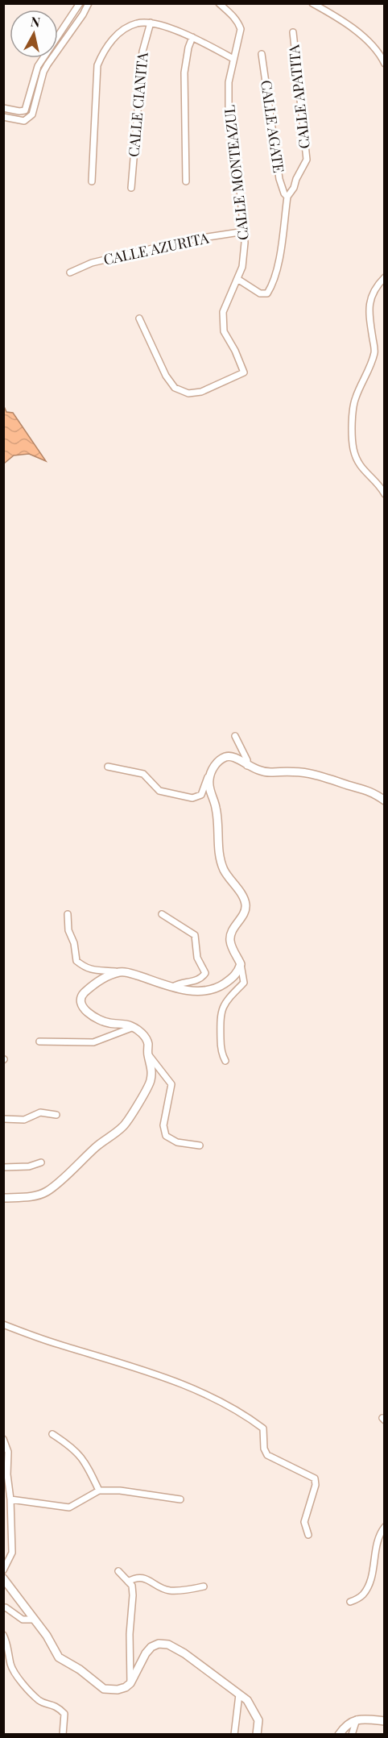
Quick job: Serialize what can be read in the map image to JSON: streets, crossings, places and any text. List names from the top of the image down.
{
  "streets": {
    "street": [
      "CALLE APATITA",
      "CALLE CIANITA",
      "CALLE AGATE",
      "CALLE MONTEAZUL",
      "CALLE AZURITA"
    ]
  },
  "crossings": [
    ["CALLE APATITA", "CALLE AGATE"],
    ["CALLE APATITA", "CALLE MONTEAZUL"],
    ["CALLE MONTEAZUL", "CALLE AZURITA"]
  ],
  "north": "top"
}
